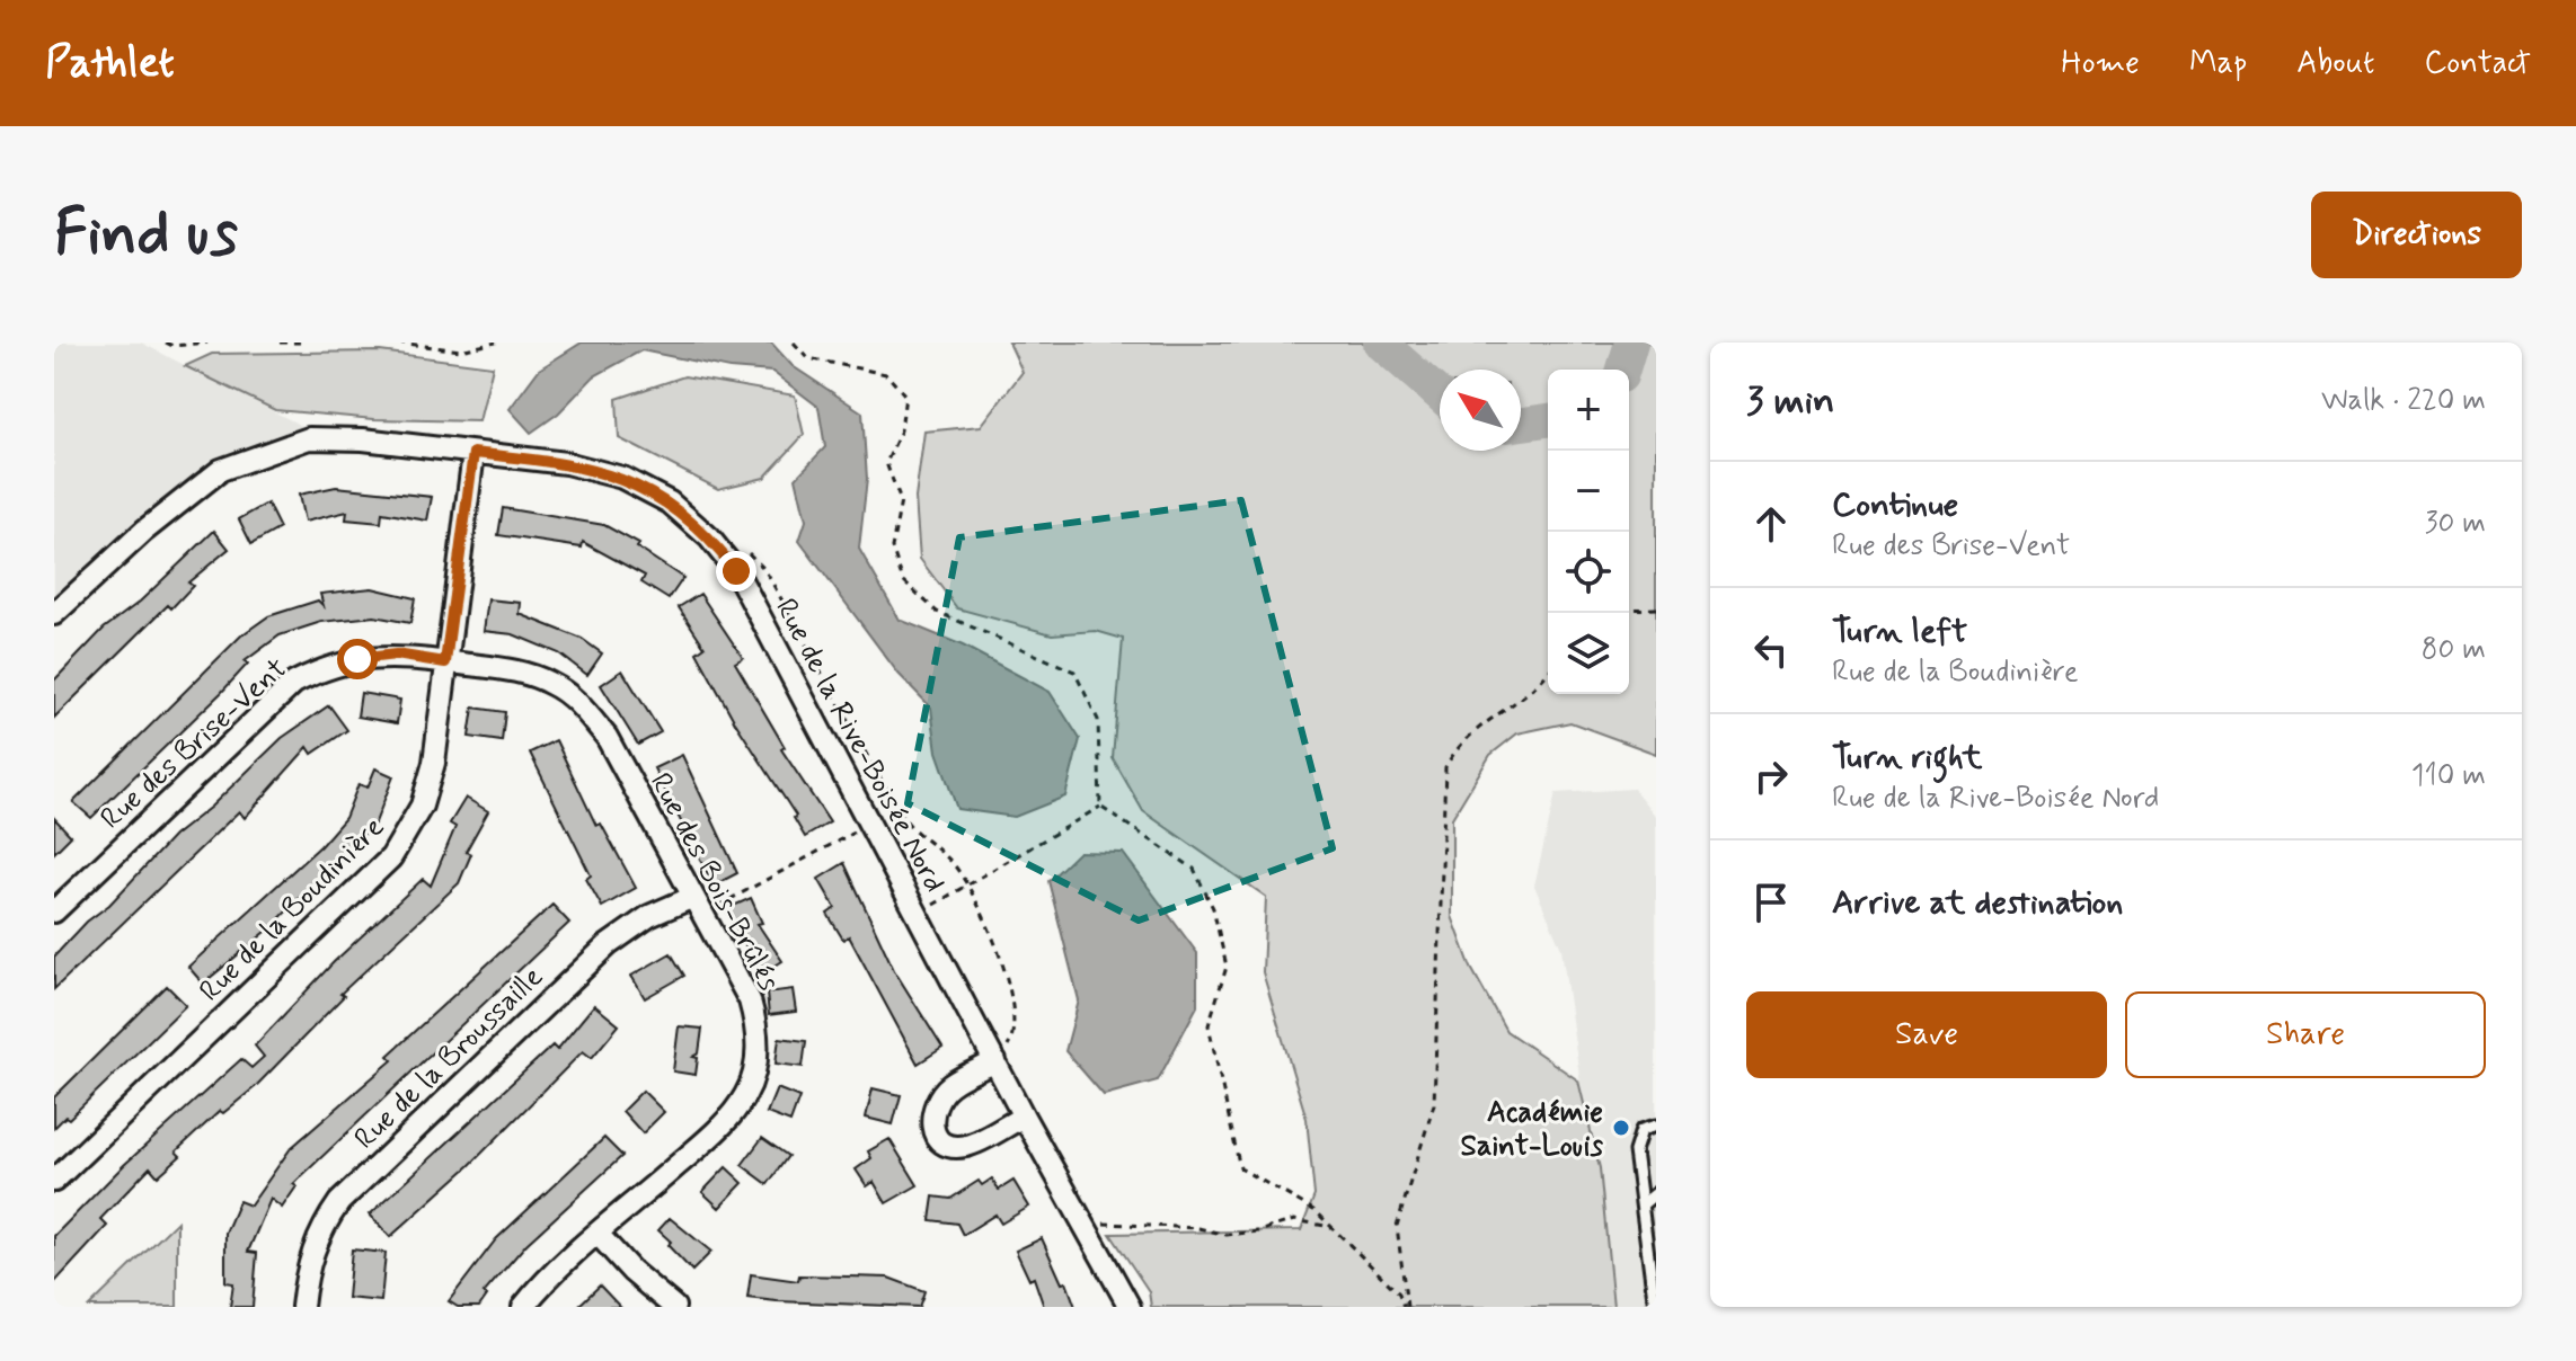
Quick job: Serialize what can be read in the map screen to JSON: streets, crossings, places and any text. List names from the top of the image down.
{
  "streets": {
    "street": [
      "Rue des Brise-Vent",
      "Rue de la Rive-Boisée Nord",
      "Rue des Bois-Brûlés",
      "Rue de la Boudinière",
      "Rue de la Broussaille"
    ]
  },
  "crossings": [
    ["Rue des Brise-Vent", "Rue des Bois-Brûlés"],
    ["Rue des Brise-Vent", "Rue de la Boudinière"],
    ["Rue de la Rive-Boisée Nord", "Rue de la Boudinière"],
    ["Rue des Bois-Brûlés", "Rue de la Boudinière"],
    ["Rue des Bois-Brûlés", "Rue de la Broussaille"]
  ],
  "places": ["Académie Saint-Louis"],
  "north": "top left",
  "page": {
    "header": "Pathlet",
    "nav": [
      "Home",
      "Map",
      "About",
      "Contact"
    ],
    "buttons": [
      "Directions",
      ["Save", "Share"]
    ],
    "title": "Find us",
    "heading": ["3 min", "Walk · 220 m"],
    "map_buttons": ["+", "−"],
    "list": [
      ["Continue", "Rue des Brise-Vent", "30 m"],
      ["Turn left", "Rue de la Boudinière", "80 m"],
      ["Turn right", "Rue de la Rive-Boisée Nord", "110 m"],
      "Arrive at destination"
    ]
  }
}
